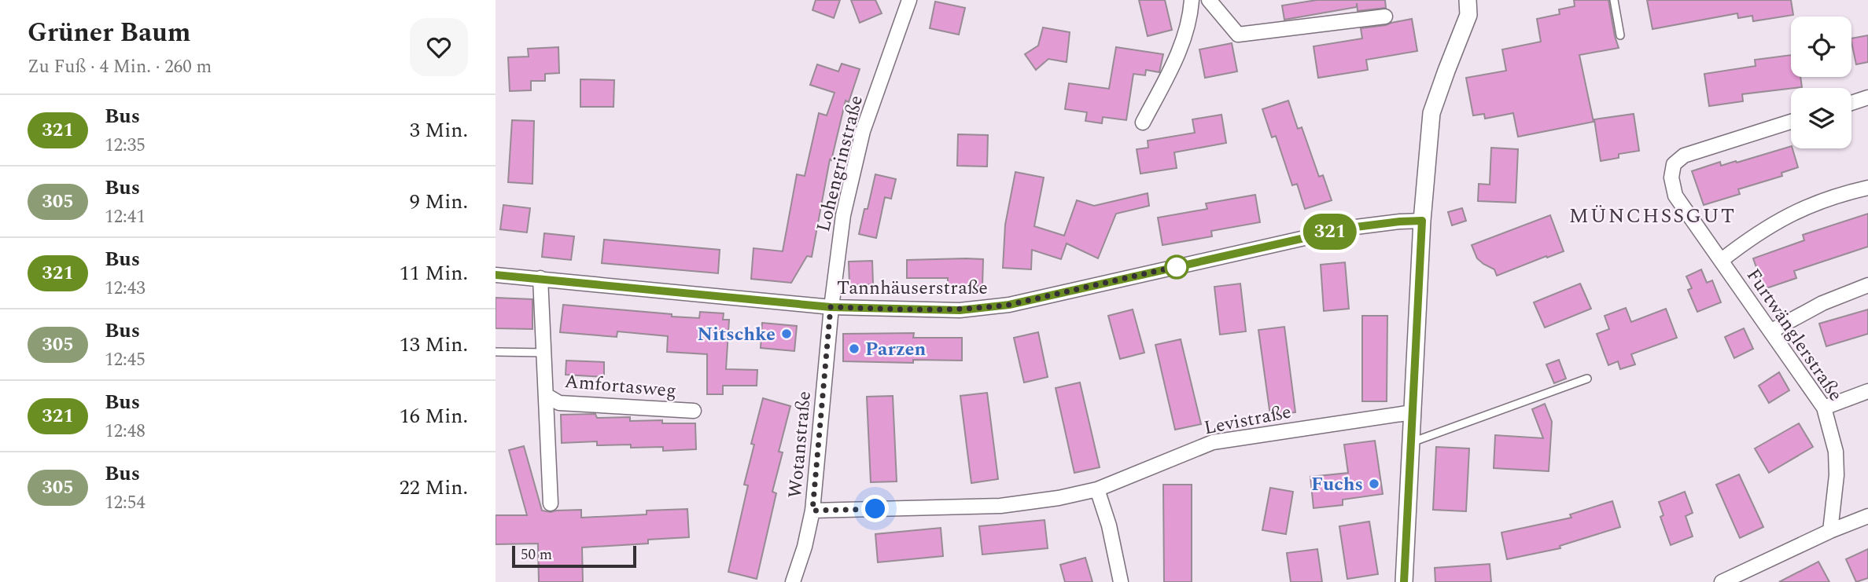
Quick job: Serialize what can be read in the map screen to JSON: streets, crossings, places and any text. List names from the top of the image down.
{
  "streets": {
    "street": [
      "Lohengrinstraße",
      "Tannhäuserstraße",
      "Furtwänglerstraße",
      "Amfortasweg",
      "Levistraße",
      "Wotanstraße"
    ]
  },
  "crossings": [
    ["Lohengrinstraße", "Tannhäuserstraße"],
    ["Lohengrinstraße", "Wotanstraße"],
    ["Tannhäuserstraße", "Amfortasweg"],
    ["Tannhäuserstraße", "Wotanstraße"],
    ["Levistraße", "Wotanstraße"]
  ],
  "districts": ["MÜNCHSSGUT"],
  "places": ["Nitschke", "Parzen", "Fuchs"],
  "lines": ["bus line 321"],
  "scale_bar": "50 m",
  "page": {
    "heading": ["Grüner Baum", "Zu Fuß · 4 Min. · 260 m"],
    "on_map": "321",
    "list": [
      {
        "mark": "321",
        "name": "Bus",
        "note": "12:35",
        "value": "3 Min."
      },
      {
        "mark": "305",
        "name": "Bus",
        "note": "12:41",
        "value": "9 Min."
      },
      {
        "mark": "321",
        "name": "Bus",
        "note": "12:43",
        "value": "11 Min."
      },
      {
        "mark": "305",
        "name": "Bus",
        "note": "12:45",
        "value": "13 Min."
      },
      {
        "mark": "321",
        "name": "Bus",
        "note": "12:48",
        "value": "16 Min."
      },
      {
        "mark": "305",
        "name": "Bus",
        "note": "12:54",
        "value": "22 Min."
      }
    ],
    "scale": "50 m"
  }
}
